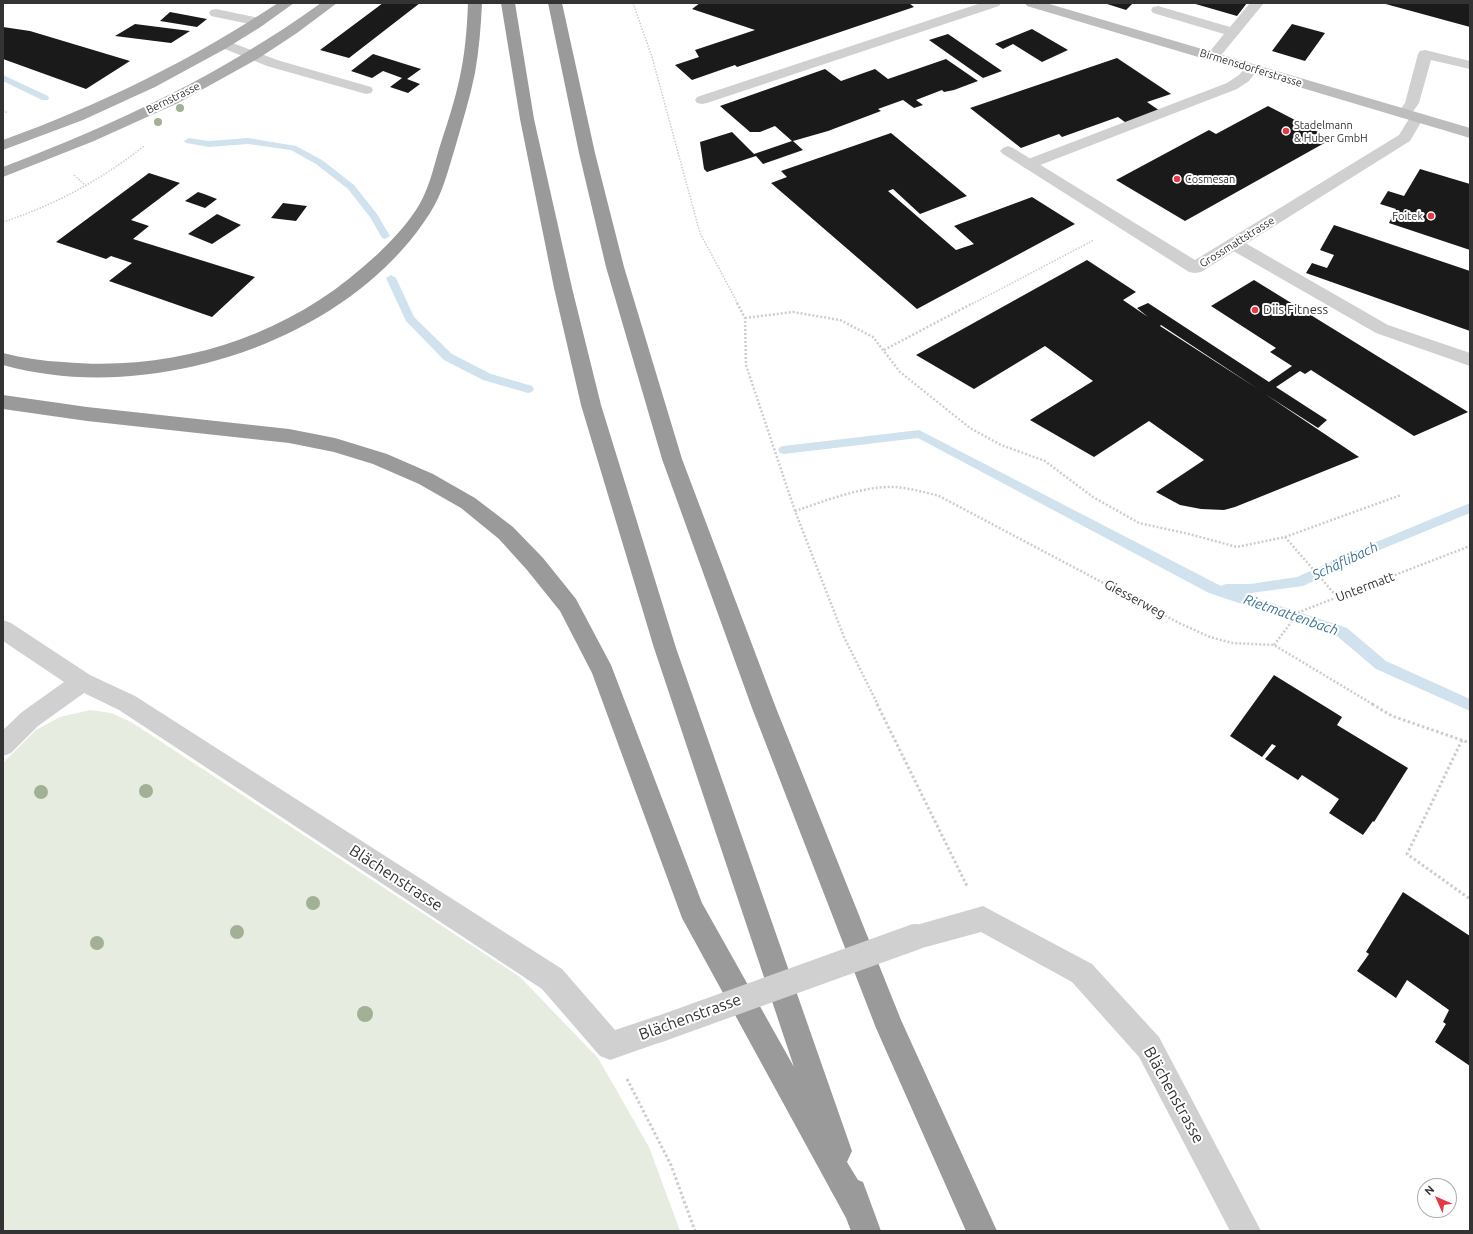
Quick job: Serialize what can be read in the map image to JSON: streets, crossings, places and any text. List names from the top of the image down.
{
  "streets": {
    "main road": ["Birmensdorferstrasse", "Bernstrasse"],
    "street": ["Grossmattstrasse", "Blächenstrasse"],
    "path": ["Untermatt", "Giesserweg"]
  },
  "crossings": [
    ["Birmensdorferstrasse", "Grossmattstrasse"],
    ["Untermatt", "Giesserweg"]
  ],
  "water": ["Schäflibach", "Rietmattenbach"],
  "places": [
    "Stadelmann & Huber GmbH",
    "Cosmesan",
    "Foitek",
    "Diis Fitness"
  ],
  "north": "top left"
}
